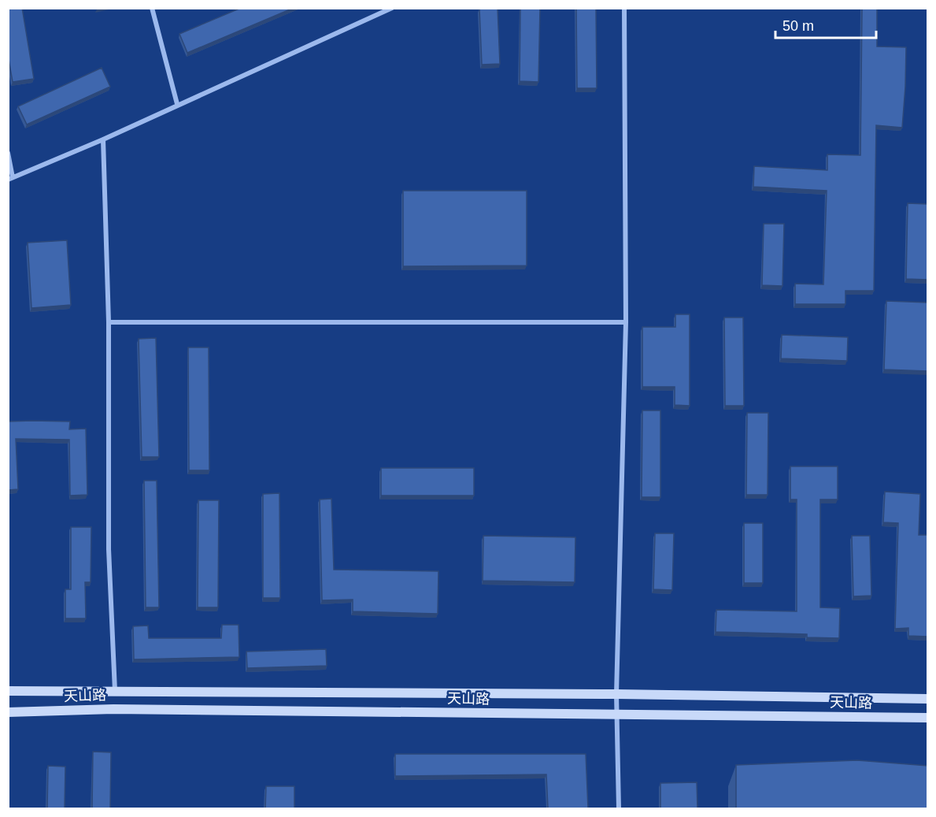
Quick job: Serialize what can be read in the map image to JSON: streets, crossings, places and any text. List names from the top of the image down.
{
  "streets": {
    "main road": ["天山路"]
  },
  "scale_bar": "50 m"
}
